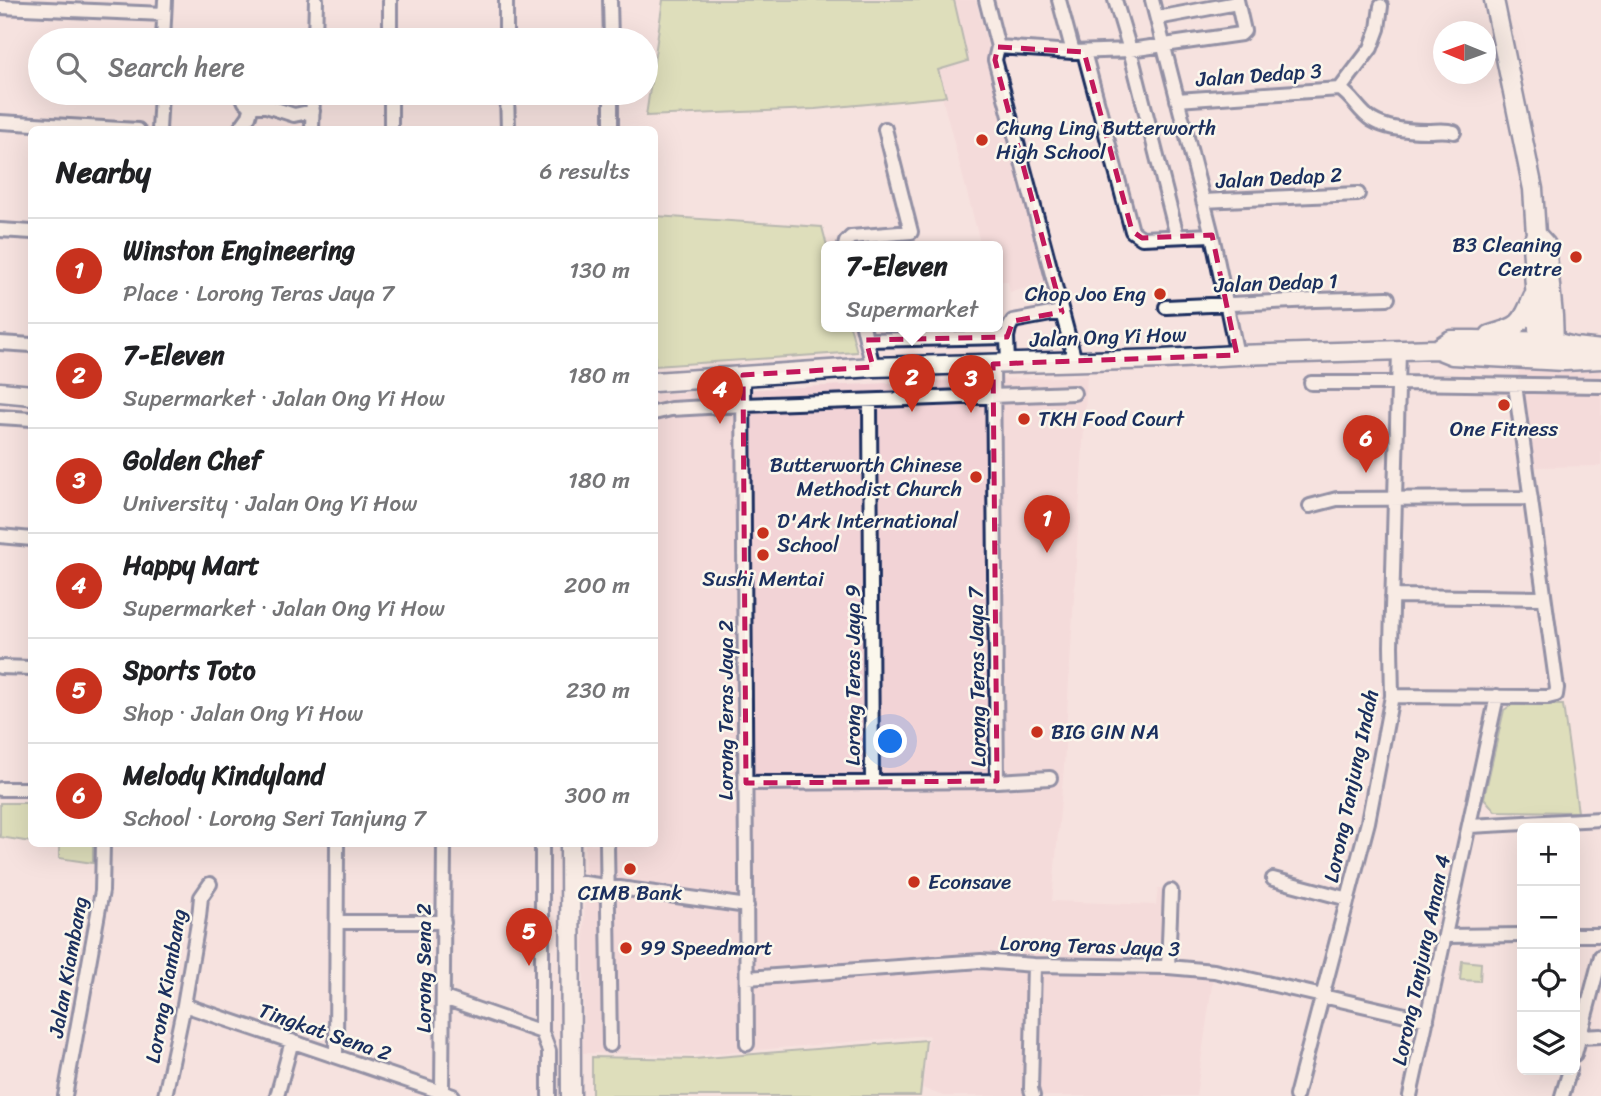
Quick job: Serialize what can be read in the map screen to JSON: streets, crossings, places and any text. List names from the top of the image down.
{
  "streets": {
    "main road": ["Jalan Ong Yi How"],
    "street": [
      "Jalan Dedap 3",
      "Jalan Dedap 2",
      "Jalan Dedap 1",
      "Lorong Teras Jaya 9",
      "Lorong Teras Jaya 7",
      "Lorong Teras Jaya 2",
      "Lorong Tanjung Indah",
      "Lorong Teras Jaya 3",
      "Lorong Tanjung Aman 4",
      "Jalan Kiambang",
      "Lorong Sena 2",
      "Lorong Kiambang",
      "Tingkat Sena 2"
    ]
  },
  "crossings": [
    ["Jalan Ong Yi How", "Lorong Teras Jaya 7"],
    ["Jalan Ong Yi How", "Lorong Teras Jaya 2"],
    ["Jalan Ong Yi How", "Lorong Tanjung Indah"],
    ["Lorong Teras Jaya 2", "Lorong Teras Jaya 3"],
    ["Lorong Tanjung Indah", "Lorong Teras Jaya 3"],
    ["Lorong Teras Jaya 3", "Lorong Tanjung Aman 4"],
    ["Lorong Sena 2", "Tingkat Sena 2"],
    ["Lorong Kiambang", "Tingkat Sena 2"]
  ],
  "places": [
    "Chung Ling Butterworth High School",
    "B3 Cleaning Centre",
    "Chop Joo Eng",
    "One Fitness",
    "TKH Food Court",
    "Butterworth Chinese Methodist Church",
    "D'Ark International School",
    "Sushi Mentai",
    "BIG GIN NA",
    "CIMB Bank",
    "Econsave",
    "99 Speedmart"
  ],
  "north": "left",
  "page": {
    "search": "Search here",
    "heading": ["Nearby", "6 results"],
    "list": [
      {
        "mark": "1",
        "name": "Winston Engineering",
        "note": "Place · Lorong Teras Jaya 7",
        "value": "130 m"
      },
      {
        "mark": "2",
        "name": "7-Eleven",
        "note": "Supermarket · Jalan Ong Yi How",
        "value": "180 m"
      },
      {
        "mark": "3",
        "name": "Golden Chef",
        "note": "University · Jalan Ong Yi How",
        "value": "180 m"
      },
      {
        "mark": "4",
        "name": "Happy Mart",
        "note": "Supermarket · Jalan Ong Yi How",
        "value": "200 m"
      },
      {
        "mark": "5",
        "name": "Sports Toto",
        "note": "Shop · Jalan Ong Yi How",
        "value": "230 m"
      },
      {
        "mark": "6",
        "name": "Melody Kindyland",
        "note": "School · Lorong Seri Tanjung 7",
        "value": "300 m"
      }
    ],
    "popup": ["7-Eleven", "Supermarket"],
    "pins": [
      "2",
      "3",
      "4",
      "6",
      "1",
      "5"
    ],
    "map_buttons": ["+", "−"]
  }
}
